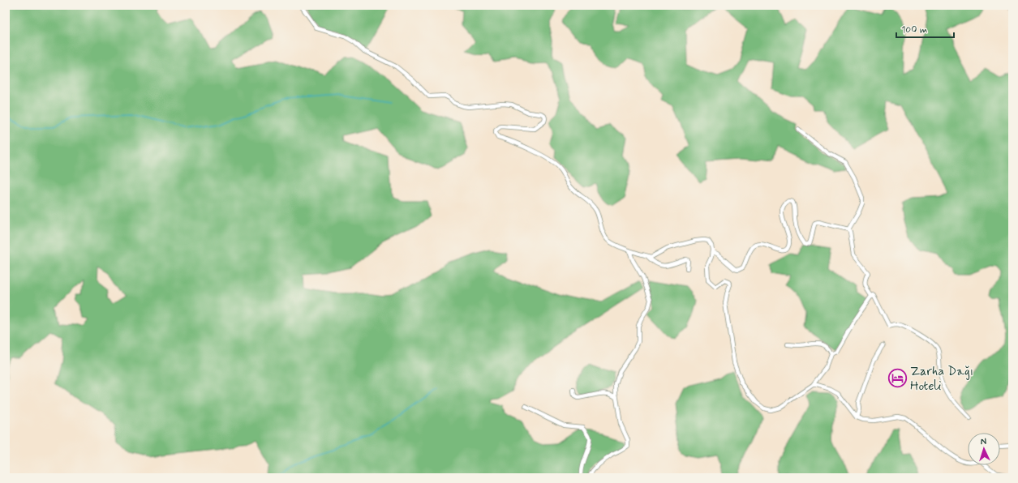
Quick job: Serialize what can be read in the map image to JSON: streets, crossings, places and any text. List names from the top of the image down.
{
  "places": {
    "hotel": ["Zarha Dağı Hoteli"]
  },
  "scale_bar": "100 m",
  "north": "top"
}
